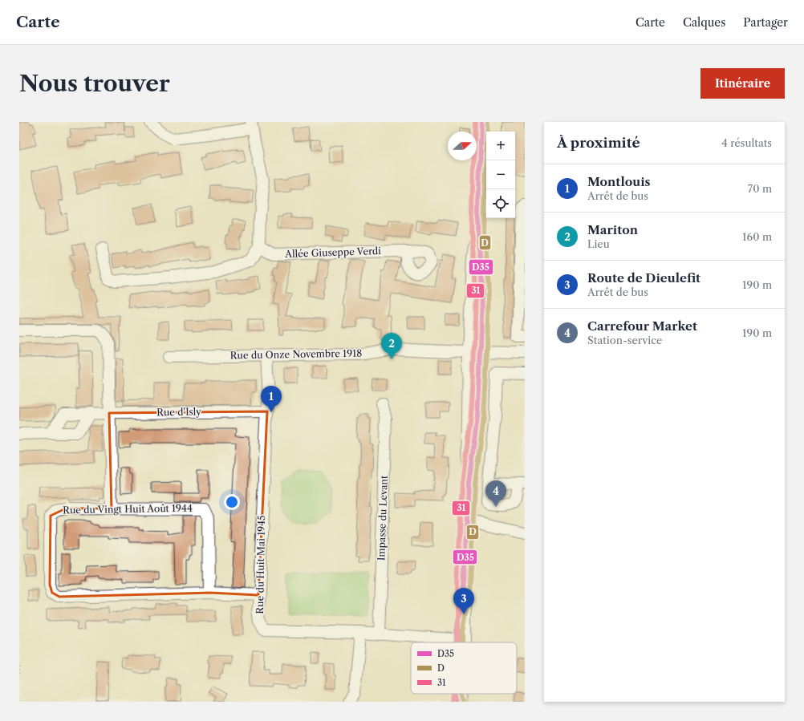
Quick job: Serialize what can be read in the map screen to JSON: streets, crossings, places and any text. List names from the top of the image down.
{
  "streets": {
    "street": [
      "Allée Giuseppe Verdi",
      "Rue du Onze Novembre 1918",
      "Rue d'Isly",
      "Rue du Vingt Huit Août 1944",
      "Impasse du Levant",
      "Rue du Huit Mai 1945"
    ]
  },
  "crossings": [
    ["Rue du Onze Novembre 1918", "Rue du Huit Mai 1945"],
    ["Rue d'Isly", "Rue du Huit Mai 1945"],
    ["Rue du Vingt Huit Août 1944", "Rue du Huit Mai 1945"],
    ["Impasse du Levant", "Rue du Huit Mai 1945"]
  ],
  "lines": ["transit line D35", "transit line D", "transit line 31"],
  "legend": ["D35", "D", "31"],
  "north": "right",
  "page": {
    "header": "Carte",
    "nav": ["Carte", "Calques", "Partager"],
    "buttons": "Itinéraire",
    "title": "Nous trouver",
    "heading": ["À proximité", "4 résultats"],
    "map_buttons": ["+", "−"],
    "list": [
      {
        "mark": "1",
        "name": "Montlouis",
        "note": "Arrêt de bus",
        "value": "70 m"
      },
      {
        "mark": "2",
        "name": "Mariton",
        "note": "Lieu",
        "value": "160 m"
      },
      {
        "mark": "3",
        "name": "Route de Dieulefit",
        "note": "Arrêt de bus",
        "value": "190 m"
      },
      {
        "mark": "4",
        "name": "Carrefour Market",
        "note": "Station-service",
        "value": "190 m"
      }
    ],
    "pins": [
      "2",
      "1",
      "4",
      "3"
    ]
  }
}
